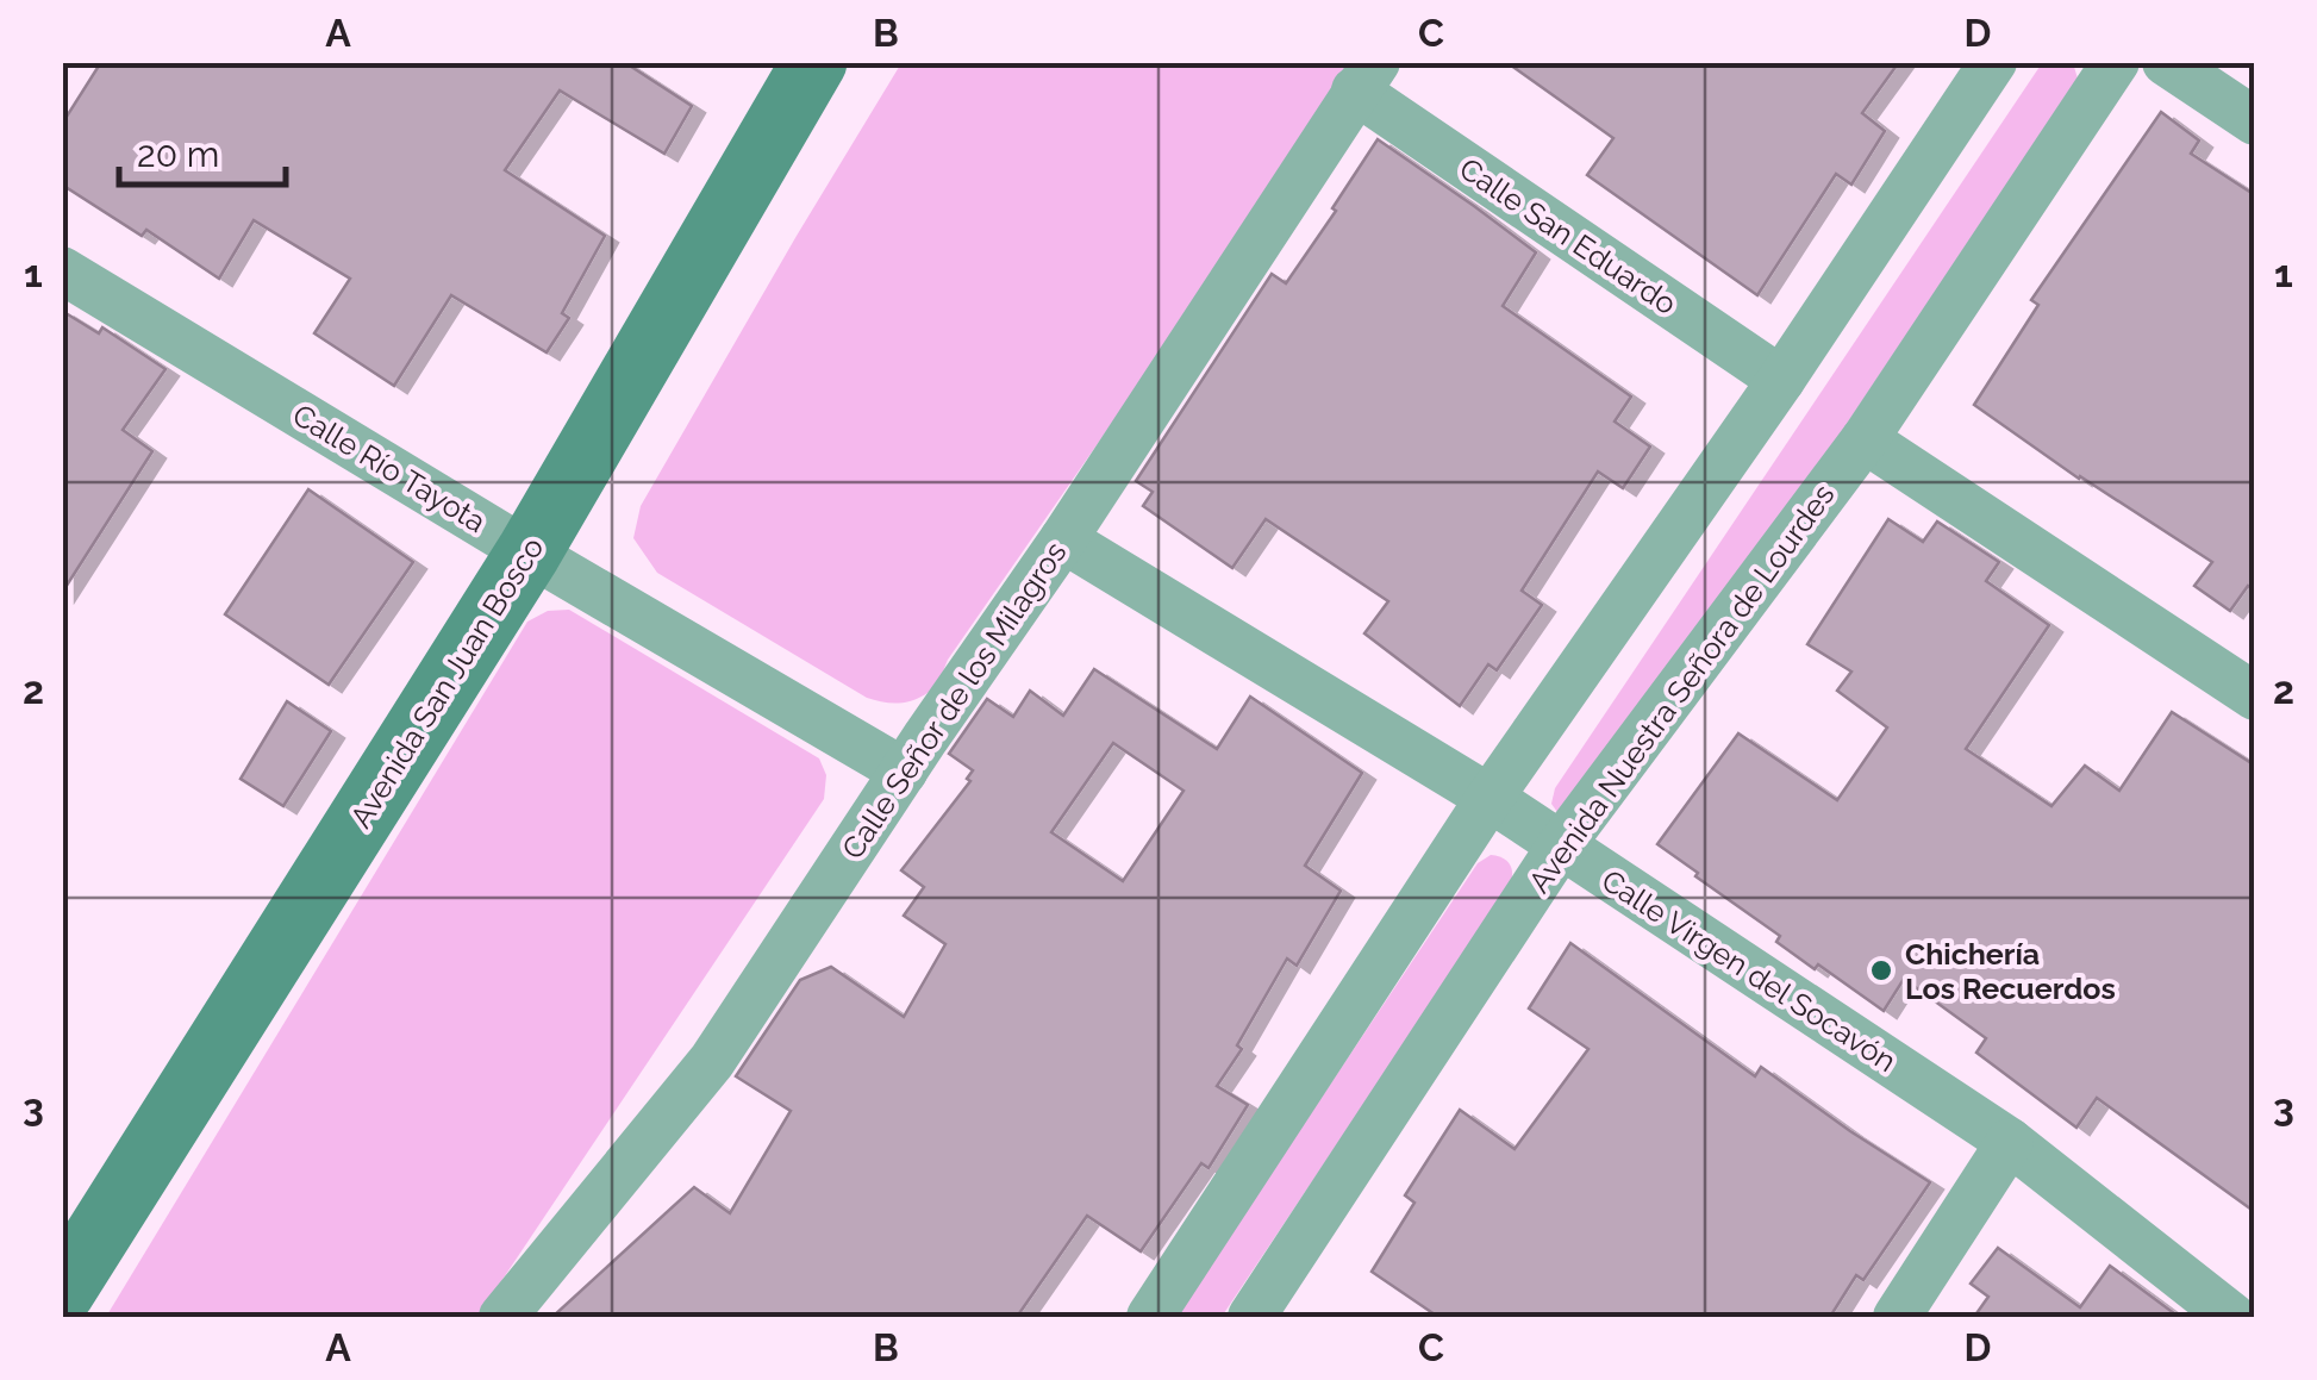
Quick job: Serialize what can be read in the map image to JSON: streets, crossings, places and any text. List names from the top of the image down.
{
  "streets": {
    "street": [
      "Calle San Eduardo",
      "Calle Río Tayota",
      "Avenida San Juan Bosco",
      "Avenida Nuestra Señora de Lourdes",
      "Calle Señor de los Milagros",
      "Calle Virgen del Socavón"
    ]
  },
  "crossings": [
    ["Calle San Eduardo", "Calle Señor de los Milagros"],
    ["Calle Río Tayota", "Avenida San Juan Bosco"],
    ["Calle Río Tayota", "Calle Señor de los Milagros"],
    ["Avenida Nuestra Señora de Lourdes", "Calle Virgen del Socavón"],
    ["Calle Señor de los Milagros", "Calle Virgen del Socavón"]
  ],
  "places": ["Chichería Los Recuerdos"],
  "scale_bar": "20 m",
  "grid": {
    "columns": [
      "A",
      "B",
      "C",
      "D"
    ],
    "rows": ["1", "2", "3"]
  }
}
